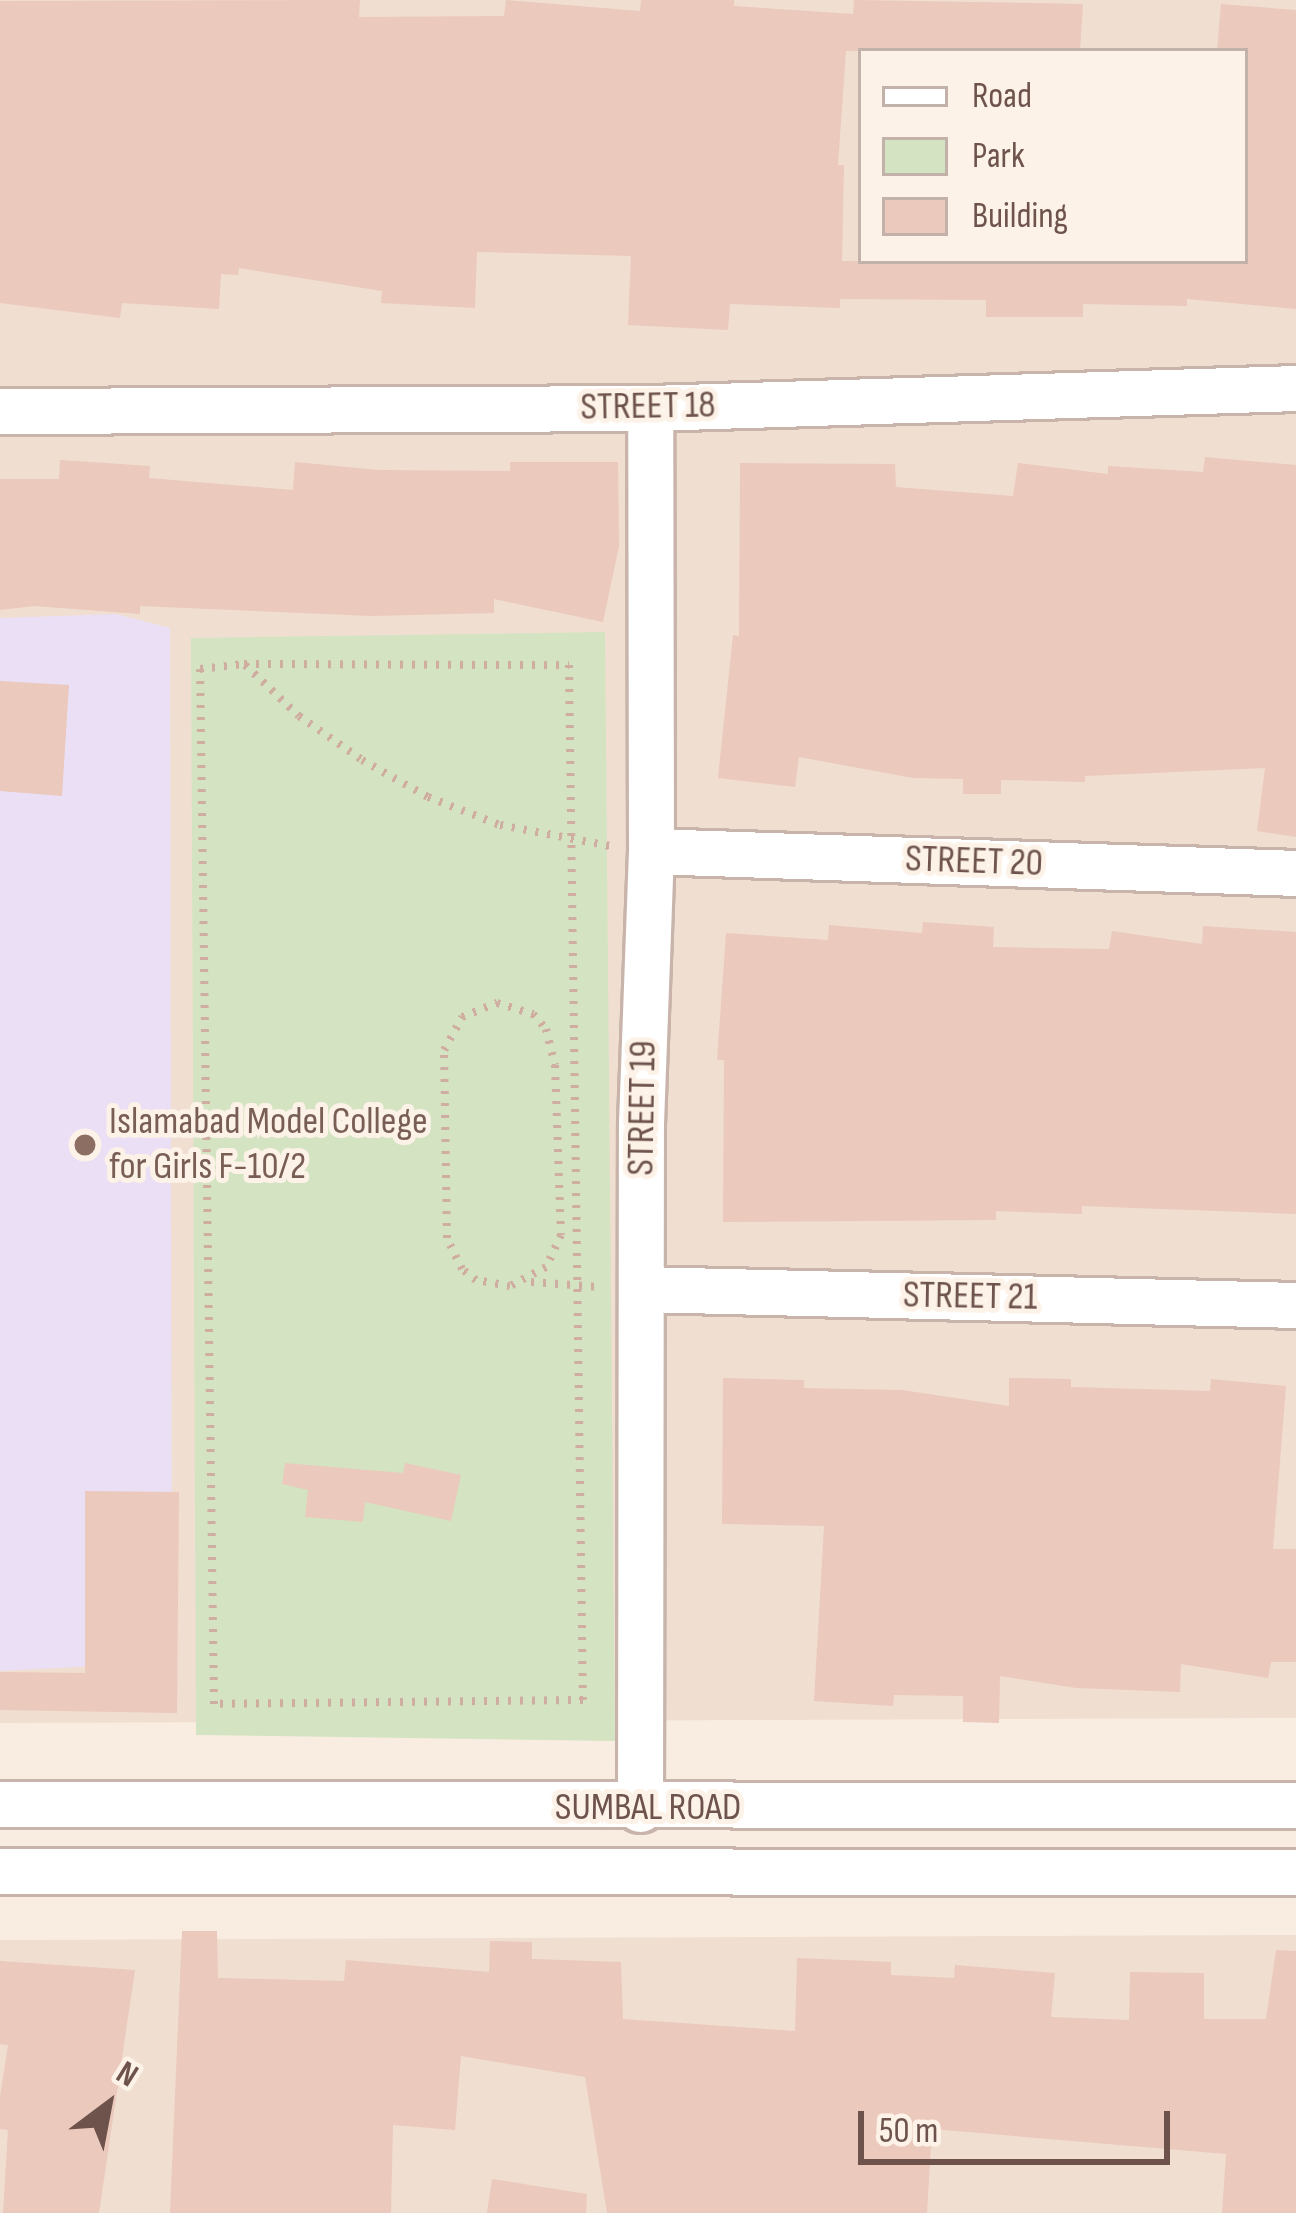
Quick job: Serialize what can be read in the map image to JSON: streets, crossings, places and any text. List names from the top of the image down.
{
  "streets": {
    "street": [
      "STREET 18",
      "STREET 20",
      "STREET 19",
      "STREET 21",
      "SUMBAL ROAD"
    ]
  },
  "crossings": [
    ["STREET 18", "STREET 19"],
    ["STREET 20", "STREET 19"],
    ["STREET 19", "STREET 21"],
    ["STREET 19", "SUMBAL ROAD"]
  ],
  "places": ["Islamabad Model College for Girls F-10/2"],
  "legend": ["Road", "Park", "Building"],
  "scale_bar": "50 m",
  "north": "top right"
}
